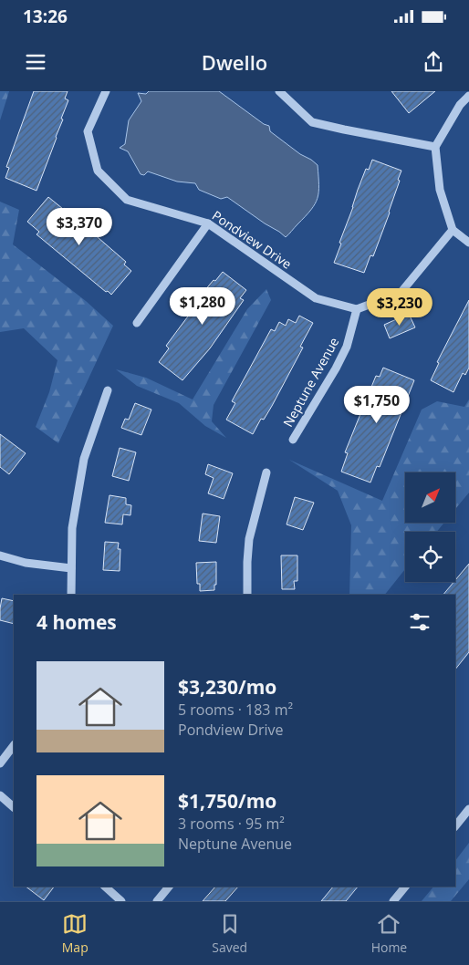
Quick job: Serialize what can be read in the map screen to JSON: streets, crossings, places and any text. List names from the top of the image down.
{
  "streets": {
    "street": ["Pondview Drive", "Neptune Avenue"]
  },
  "crossings": [
    ["Pondview Drive", "Neptune Avenue"]
  ],
  "north": "top right",
  "page": {
    "status": "13:26",
    "header": "Dwello",
    "price": [
      "$3,370",
      "$1,280",
      "$3,230",
      "$1,750"
    ],
    "heading": "4 homes",
    "list": [
      {
        "name": "$3,230/mo",
        "note": "5 rooms · 183 m² · Pondview Drive"
      },
      {
        "name": "$1,750/mo",
        "note": "3 rooms · 95 m² · Neptune Avenue"
      }
    ],
    "tabs": ["Map", "Saved", "Home"]
  }
}
